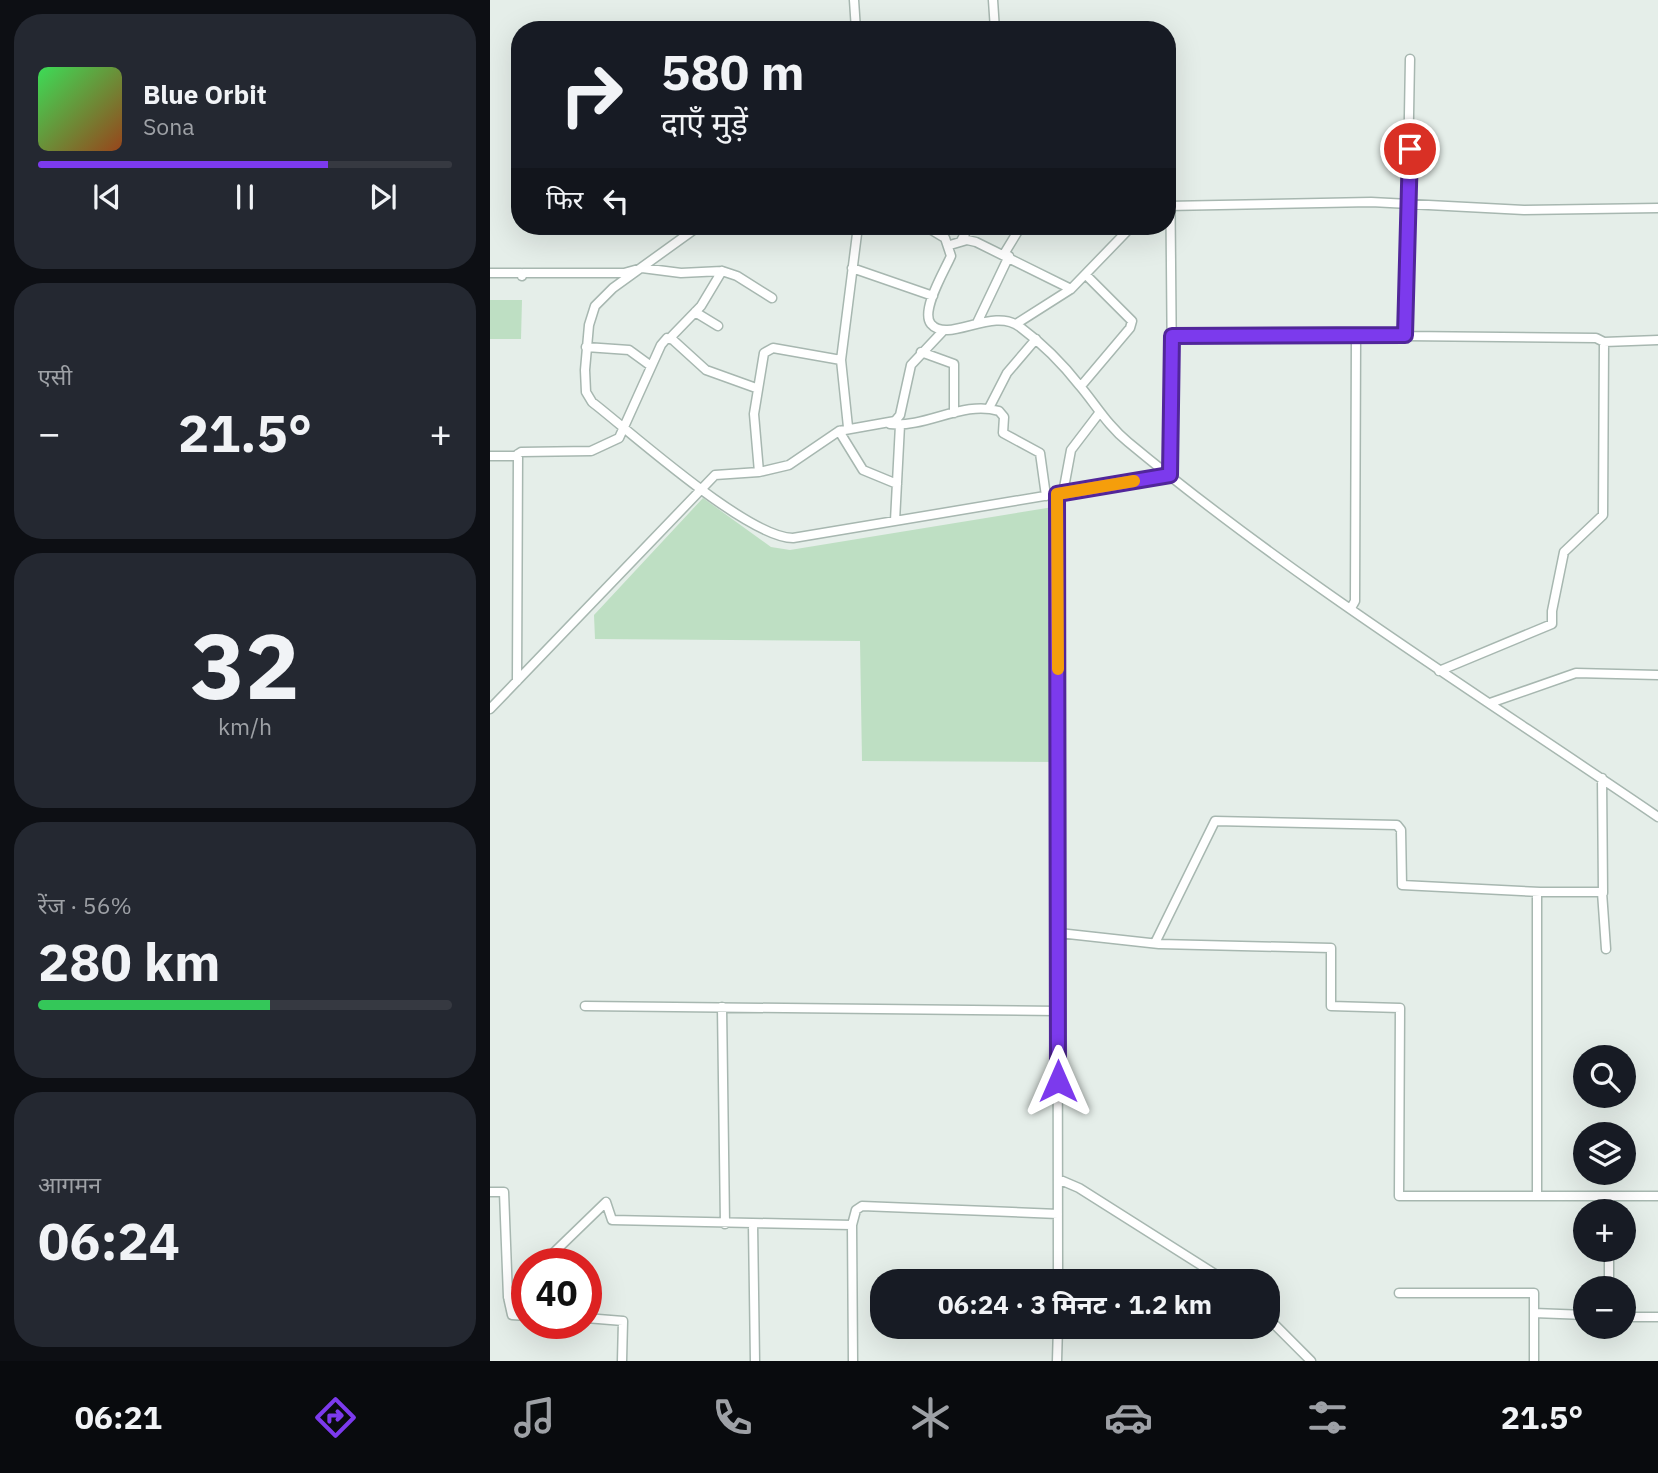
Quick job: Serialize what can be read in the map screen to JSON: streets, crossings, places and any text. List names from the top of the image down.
{
  "page": {
    "turn": ["580 m", "दाएँ मुड़ें"],
    "song": ["Blue Orbit", "Sona"],
    "then": "फिर",
    "tile": [
      "एसी",
      ["32", "km/h"],
      ["रेंज · 56%", "280 km"],
      ["आगमन", "06:24"]
    ],
    "heat": ["−", "21.5°", "+"],
    "map_buttons": ["+", "−"],
    "limit": "40",
    "trip": "06:24 · 3 मिनट · 1.2 km",
    "tabs": ["06:21", "21.5°"]
  }
}
